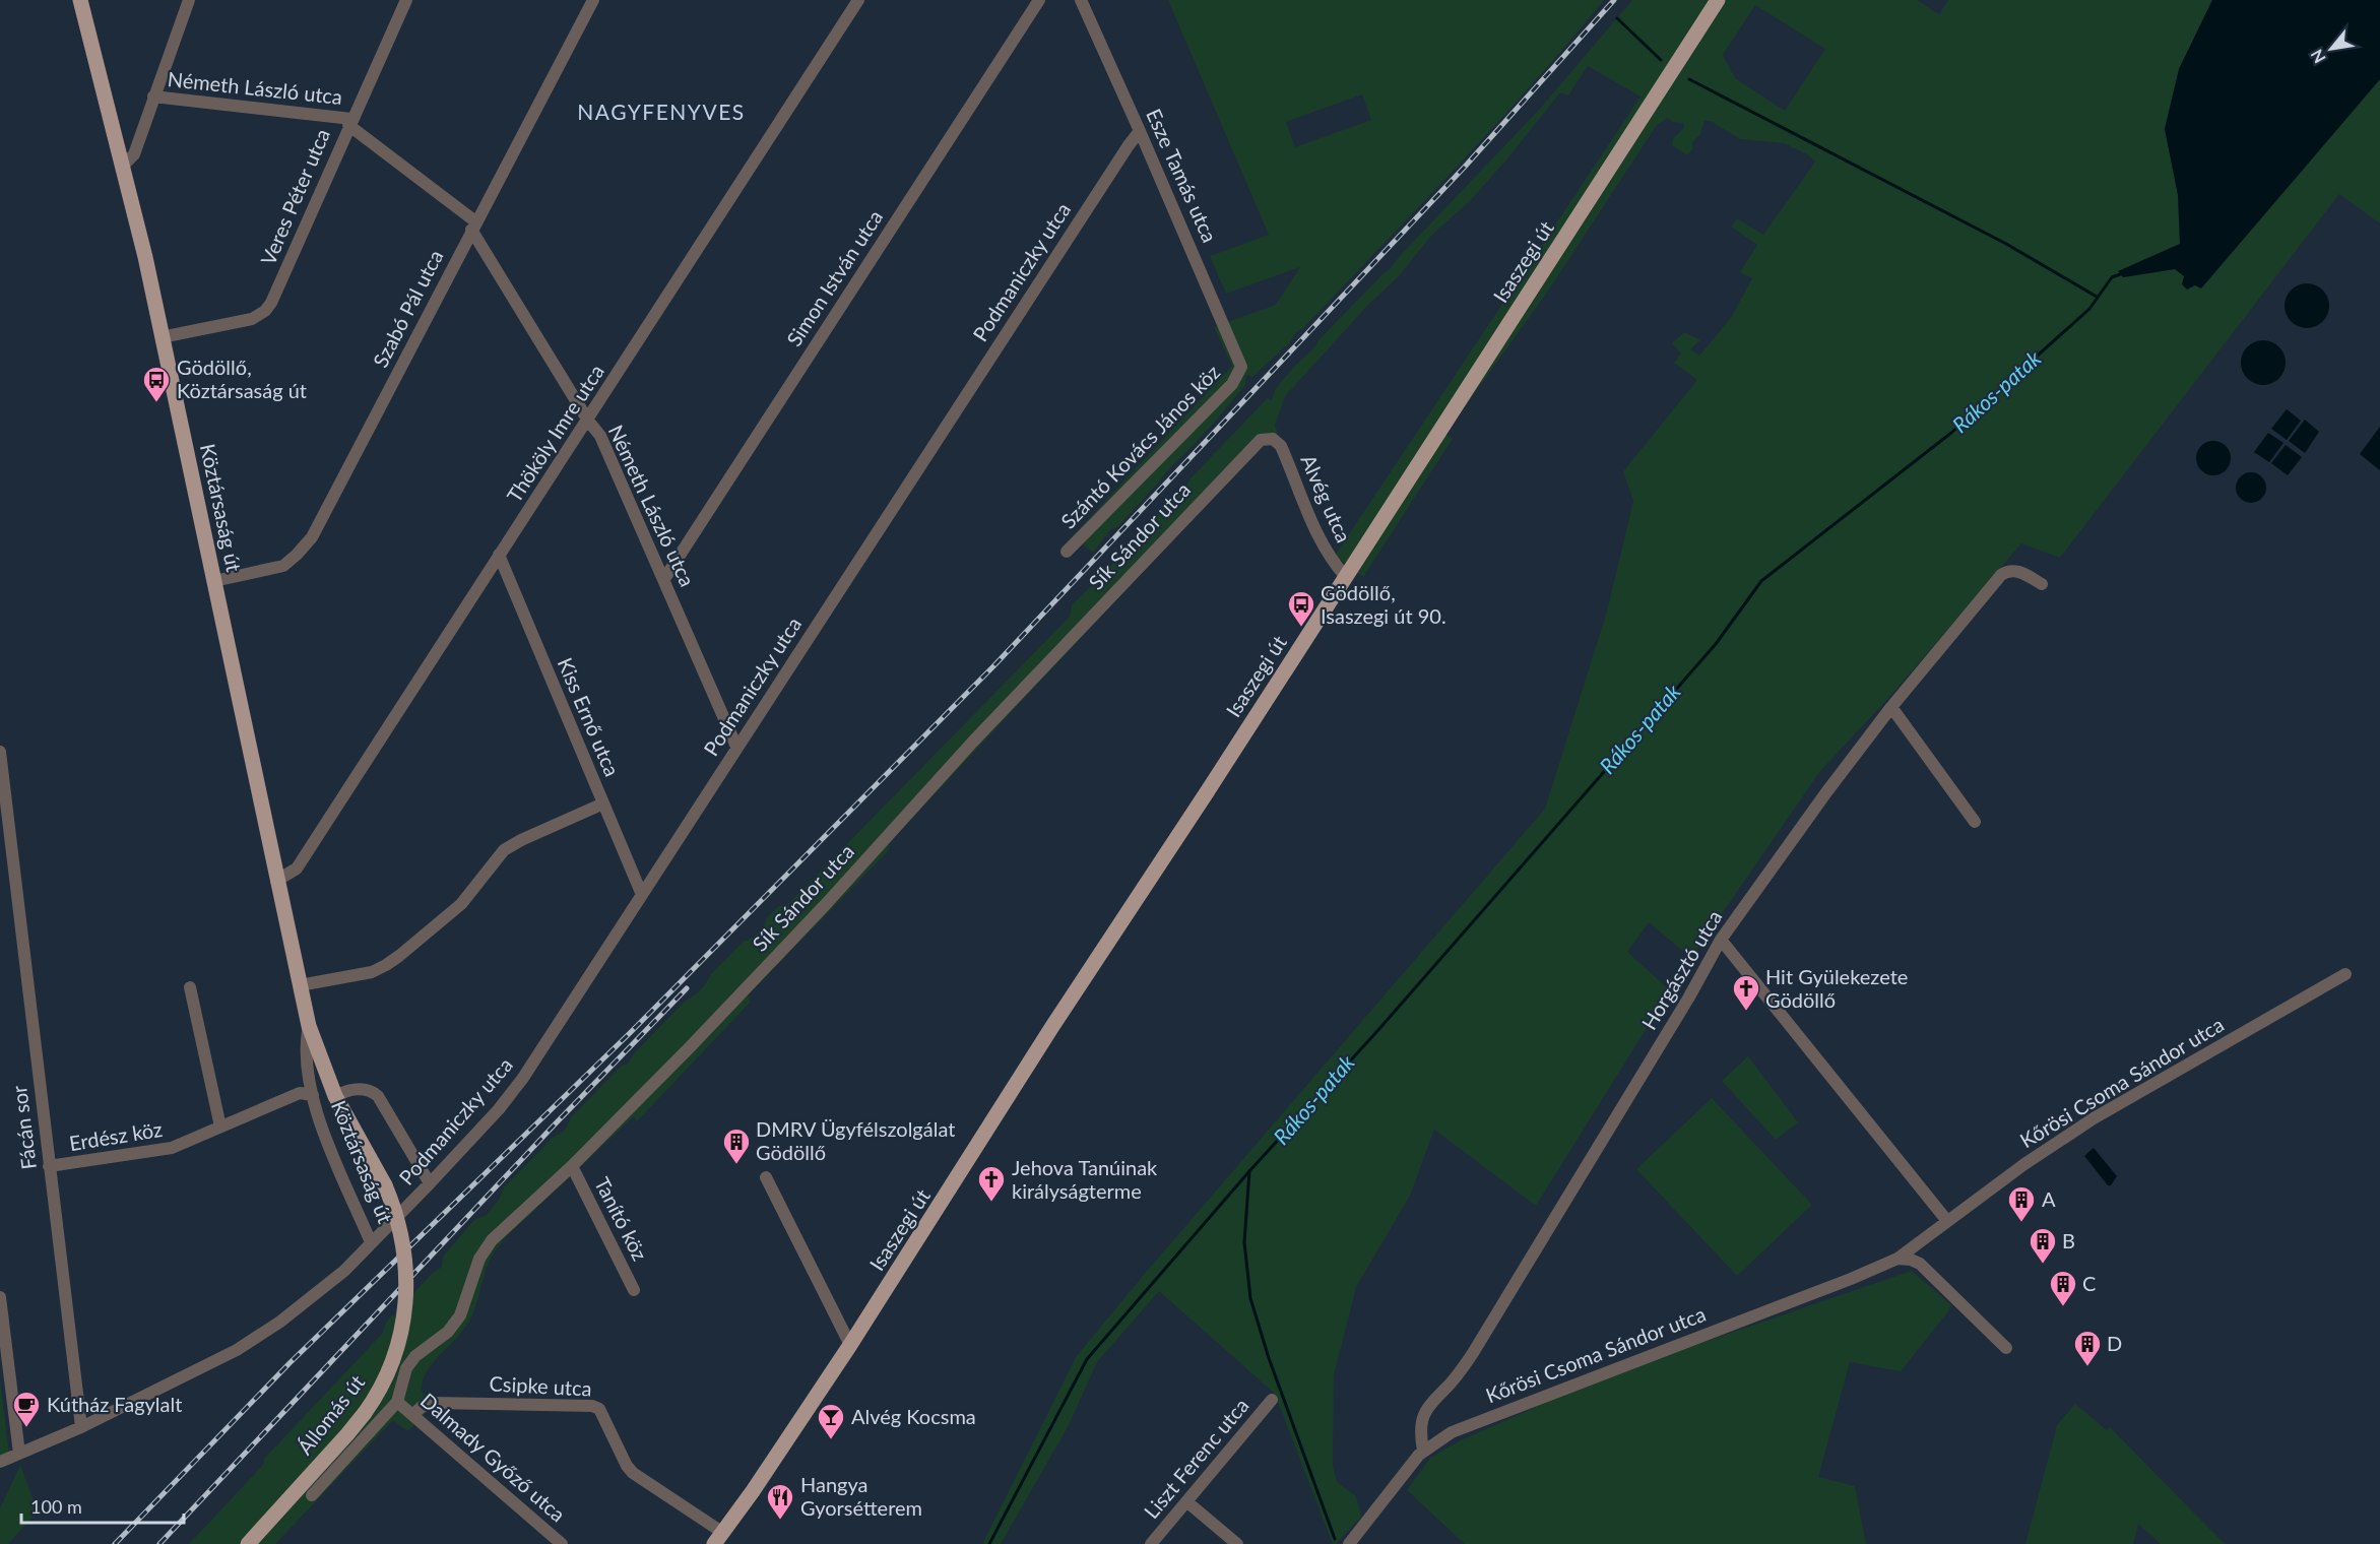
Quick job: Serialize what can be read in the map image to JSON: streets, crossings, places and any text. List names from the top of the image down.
{
  "streets": {
    "main road": ["Isaszegi út", "Köztársaság út", "Állomás út"],
    "street": [
      "Németh László utca",
      "Esze Tamás utca",
      "Veres Péter utca",
      "Podmaniczky utca",
      "Simon István utca",
      "Szabó Pál utca",
      "Thököly Imre utca",
      "Szántó Kovács János köz",
      "Alvég utca",
      "Sík Sándor utca",
      "Kiss Ernő utca",
      "Horgásztó utca",
      "Kőrösi Csoma Sándor utca",
      "Fácán sor",
      "Erdész köz",
      "Tanító köz",
      "Csipke utca",
      "Dalmady Győző utca",
      "Liszt Ferenc utca"
    ]
  },
  "crossings": [
    ["Németh László utca", "Veres Péter utca"],
    ["Németh László utca", "Podmaniczky utca"],
    ["Németh László utca", "Simon István utca"],
    ["Németh László utca", "Szabó Pál utca"],
    ["Németh László utca", "Thököly Imre utca"],
    ["Esze Tamás utca", "Podmaniczky utca"],
    ["Esze Tamás utca", "Szántó Kovács János köz"],
    ["Veres Péter utca", "Köztársaság út"],
    ["Isaszegi út", "Alvég utca"],
    ["Isaszegi út", "Csipke utca"],
    ["Podmaniczky utca", "Köztársaság út"],
    ["Podmaniczky utca", "Kiss Ernő utca"],
    ["Podmaniczky utca", "Fácán sor"],
    ["Szabó Pál utca", "Köztársaság út"],
    ["Thököly Imre utca", "Köztársaság út"],
    ["Thököly Imre utca", "Kiss Ernő utca"],
    ["Alvég utca", "Sík Sándor utca"],
    ["Köztársaság út", "Erdész köz"],
    ["Köztársaság út", "Állomás út"],
    ["Sík Sándor utca", "Tanító köz"],
    ["Sík Sándor utca", "Állomás út"],
    ["Sík Sándor utca", "Dalmady Győző utca"],
    ["Horgásztó utca", "Kőrösi Csoma Sándor utca"],
    ["Fácán sor", "Erdész köz"],
    ["Csipke utca", "Dalmady Győző utca"],
    ["Állomás út", "Dalmady Győző utca"]
  ],
  "districts": ["NAGYFENYVES"],
  "water": ["Rákos-patak"],
  "places": {
    "bus stop": ["Gödöllő, Köztársaság út", "Gödöllő, Isaszegi út 90."],
    "church": ["Hit Gyülekezete Gödöllő", "Jehova Tanúinak királyságterme"],
    "building": [
      "DMRV Ügyfélszolgálat Gödöllő",
      "A",
      "B",
      "C",
      "D"
    ],
    "cafe": ["Kútház Fagylalt"],
    "bar": ["Alvég Kocsma"],
    "restaurant": ["Hangya Gyorsétterem"]
  },
  "scale_bar": "100 m",
  "north": "bottom left"
}
